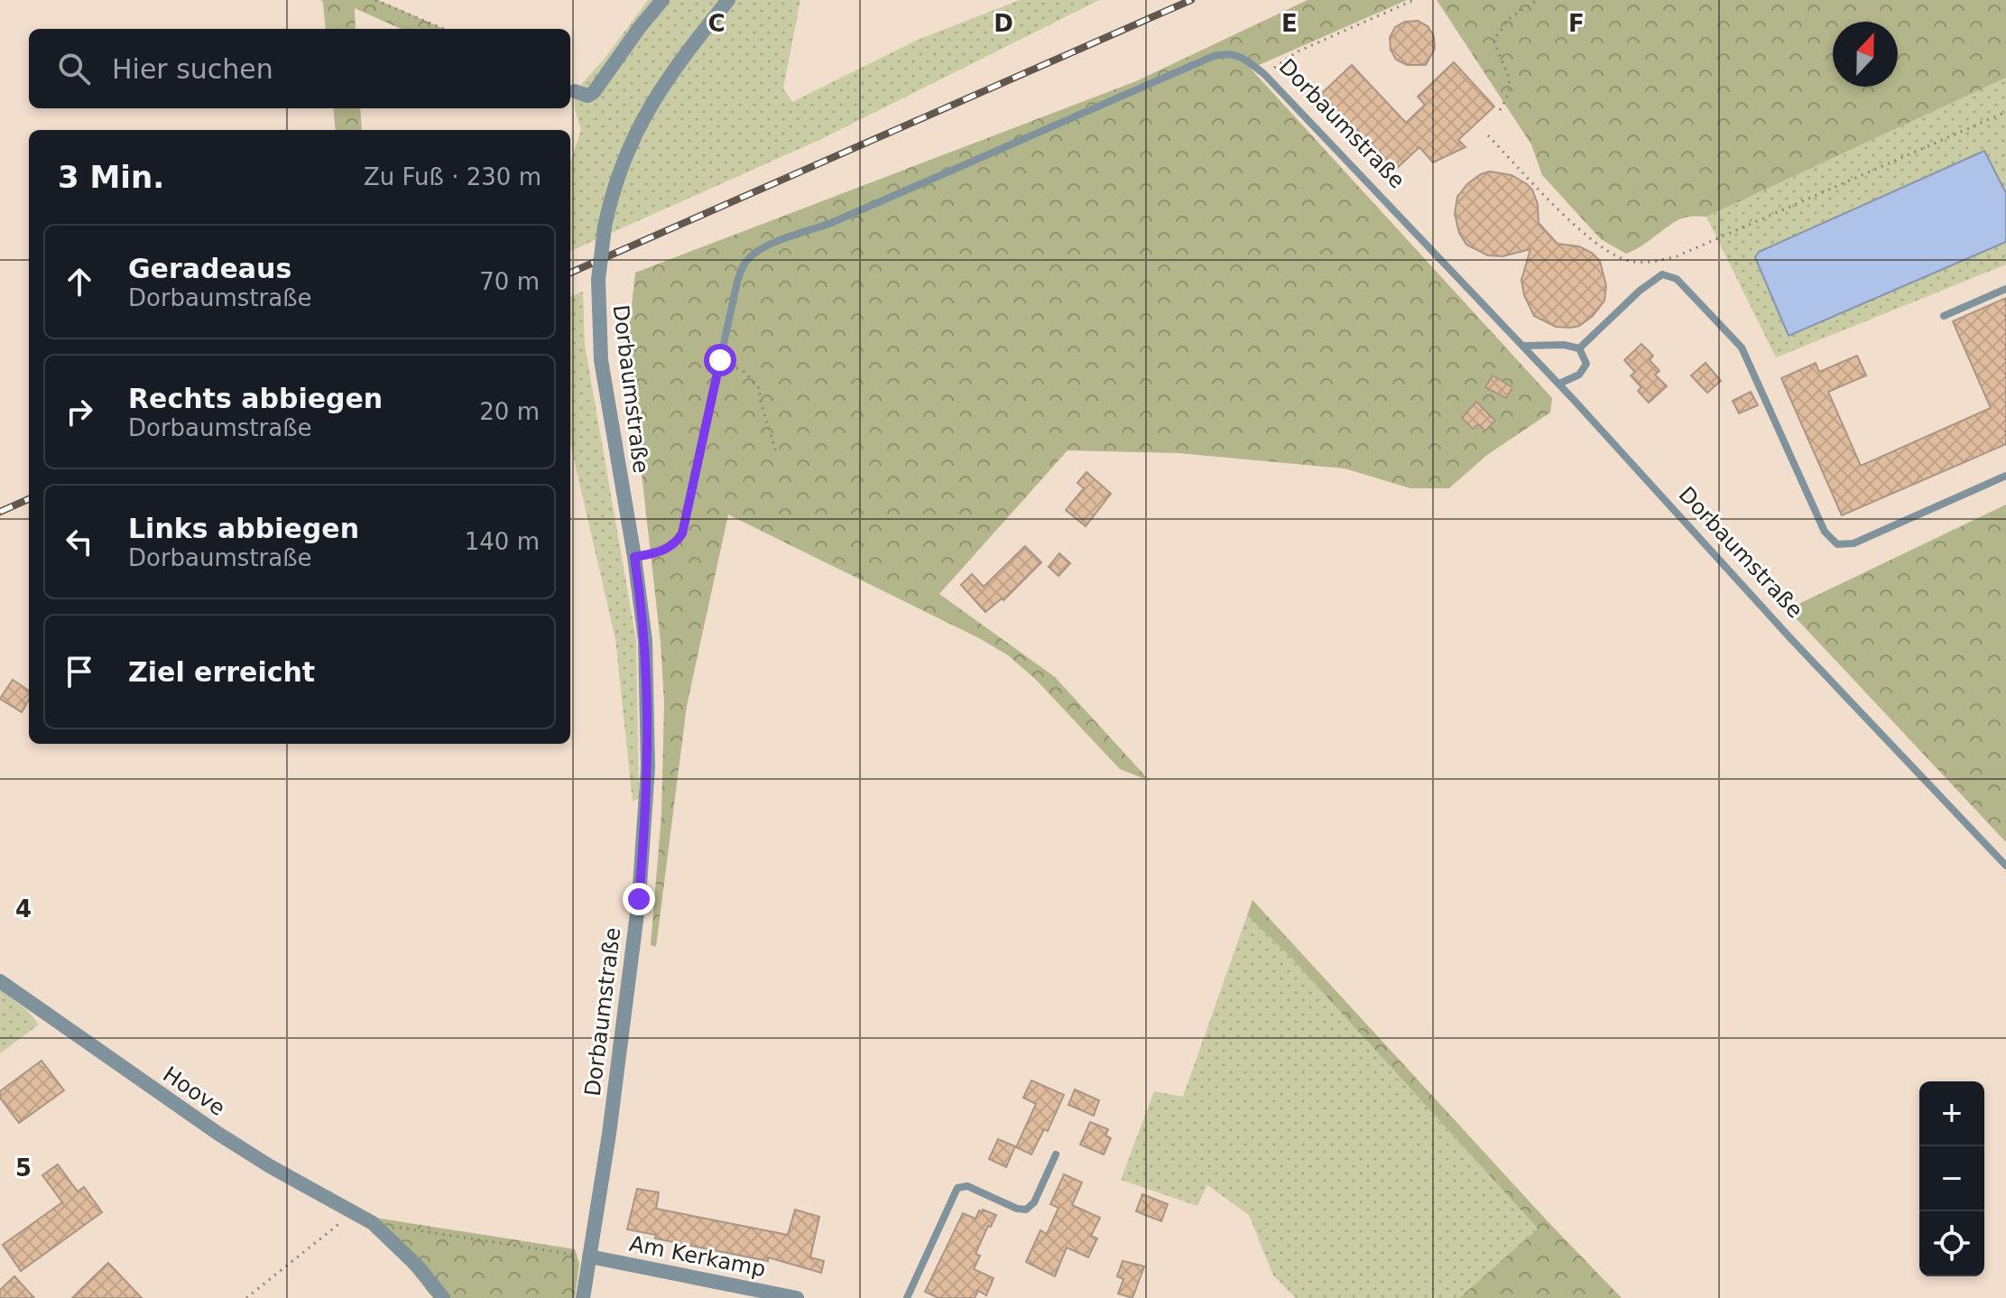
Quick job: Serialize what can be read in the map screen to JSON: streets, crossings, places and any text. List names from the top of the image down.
{
  "streets": {
    "street": ["Dorbaumstraße", "Hoove", "Am Kerkamp"]
  },
  "crossings": [
    ["Dorbaumstraße", "Am Kerkamp"]
  ],
  "north": "top",
  "page": {
    "search": "Hier suchen",
    "heading": ["3 Min.", "Zu Fuß · 230 m"],
    "list": [
      ["Geradeaus", "Dorbaumstraße", "70 m"],
      ["Rechts abbiegen", "Dorbaumstraße", "20 m"],
      ["Links abbiegen", "Dorbaumstraße", "140 m"],
      "Ziel erreicht"
    ],
    "map_buttons": ["+", "−"]
  },
  "grid": {
    "columns": [
      "C",
      "D",
      "E",
      "F"
    ],
    "rows": ["4", "5"]
  }
}
